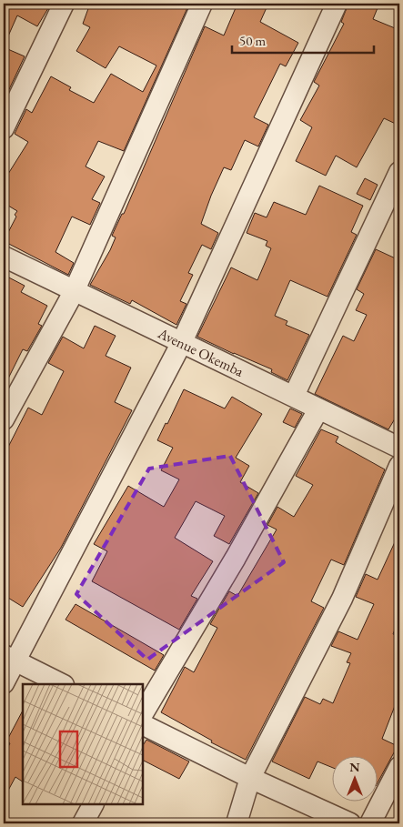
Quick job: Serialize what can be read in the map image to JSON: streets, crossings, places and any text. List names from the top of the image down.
{
  "streets": {
    "street": ["Avenue Okemba"]
  },
  "scale_bar": "50 m",
  "north": "top"
}
